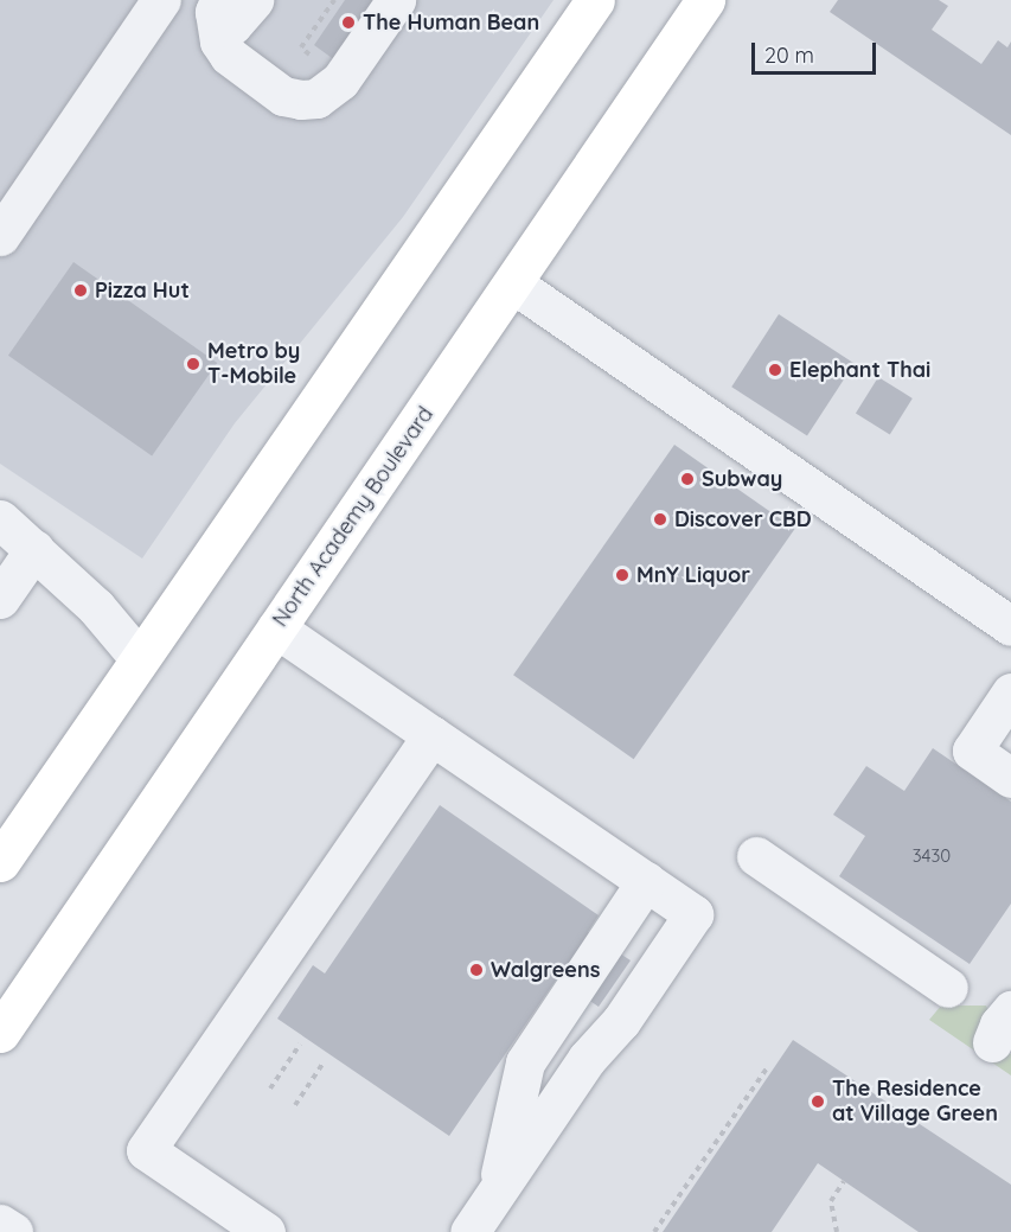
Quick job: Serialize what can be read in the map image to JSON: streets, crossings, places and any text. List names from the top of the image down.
{
  "streets": {
    "highway": ["North Academy Boulevard"]
  },
  "places": [
    "The Human Bean",
    "Pizza Hut",
    "Metro by T-Mobile",
    "Elephant Thai",
    "Subway",
    "Discover CBD",
    "MnY Liquor",
    "Walgreens",
    "The Residence at Village Green"
  ],
  "house_numbers": ["3430"],
  "scale_bar": "20 m"
}
